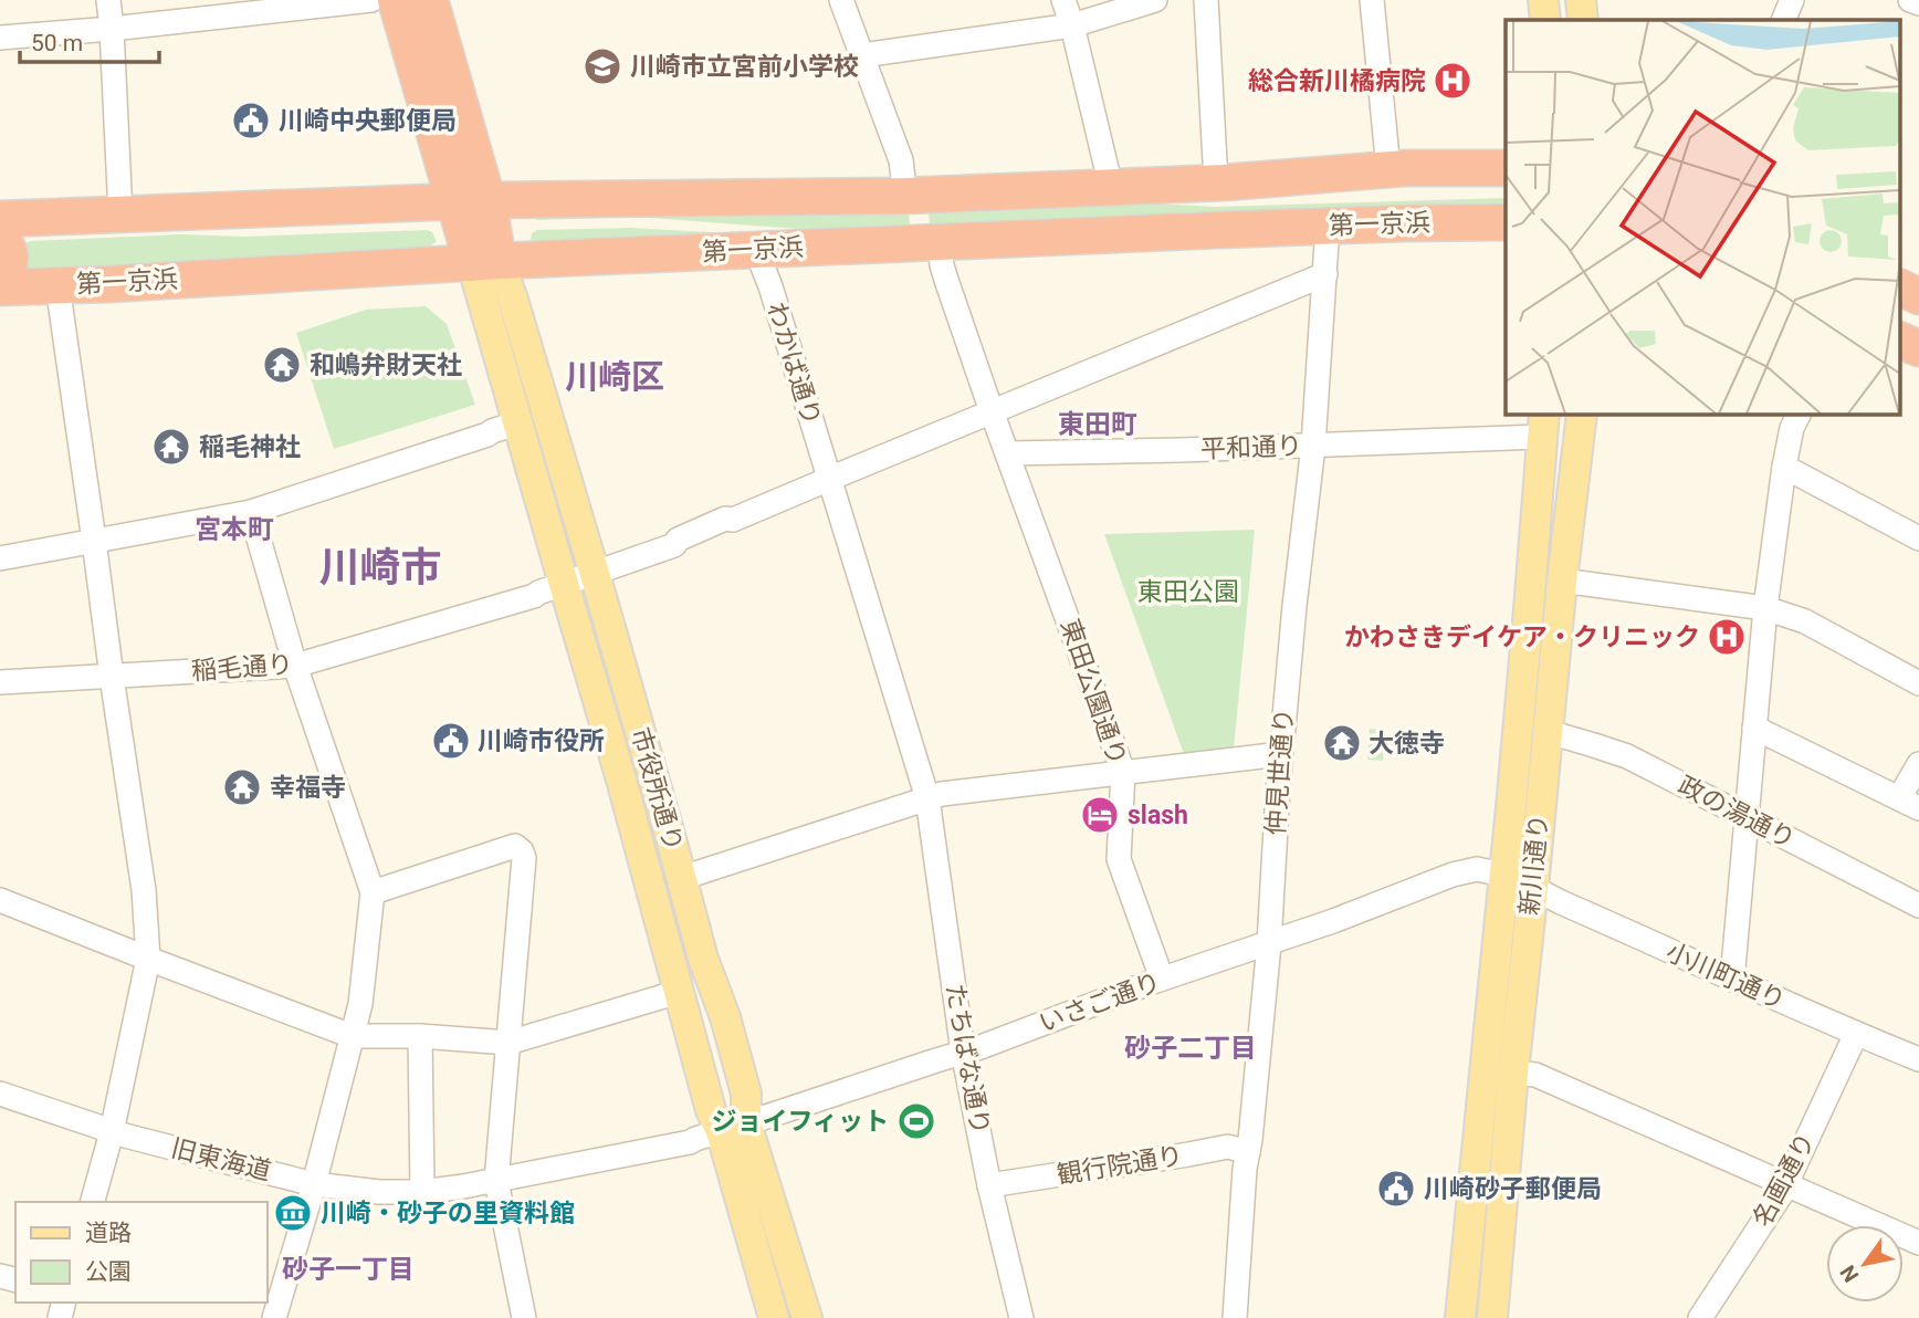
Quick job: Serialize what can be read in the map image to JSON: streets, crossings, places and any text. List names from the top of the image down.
{
  "streets": {
    "highway": ["第一京浜"],
    "main road": ["市役所通り", "新川通り"],
    "street": [
      "わかば通り",
      "平和通り",
      "稲毛通り",
      "東田公園通り",
      "仲見世通り",
      "政の湯通り",
      "小川町通り",
      "いさご通り",
      "たちばな通り",
      "旧東海道",
      "観行院通り",
      "名画通り"
    ]
  },
  "crossings": [
    ["第一京浜", "わかば通り"],
    ["第一京浜", "仲見世通り"],
    ["第一京浜", "市役所通り"],
    ["わかば通り", "たちばな通り"],
    ["平和通り", "東田公園通り"],
    ["平和通り", "仲見世通り"],
    ["平和通り", "新川通り"],
    ["稲毛通り", "市役所通り"],
    ["東田公園通り", "いさご通り"],
    ["仲見世通り", "いさご通り"],
    ["仲見世通り", "観行院通り"],
    ["市役所通り", "いさご通り"],
    ["市役所通り", "旧東海道"],
    ["政の湯通り", "新川通り"],
    ["新川通り", "小川町通り"],
    ["新川通り", "いさご通り"],
    ["小川町通り", "いさご通り"],
    ["小川町通り", "名画通り"],
    ["いさご通り", "たちばな通り"],
    ["いさご通り", "旧東海道"],
    ["たちばな通り", "観行院通り"]
  ],
  "districts": [
    "川崎区",
    "東田町",
    "宮本町",
    "川崎市",
    "砂子二丁目",
    "砂子一丁目"
  ],
  "parks": ["東田公園"],
  "places": {
    "school or university": ["川崎市立宮前小学校"],
    "hospital": ["総合新川橘病院", "かわさきデイケア・クリニック"],
    "public building": ["川崎中央郵便局", "川崎市役所", "川崎砂子郵便局"],
    "temple": [
      "和嶋弁財天社",
      "稲毛神社",
      "大徳寺",
      "幸福寺"
    ],
    "hotel": ["slash"],
    "sports": ["ジョイフィット"],
    "museum": ["川崎・砂子の里資料館"]
  },
  "legend": ["道路", "公園"],
  "scale_bar": "50 m",
  "north": "bottom left"
}
